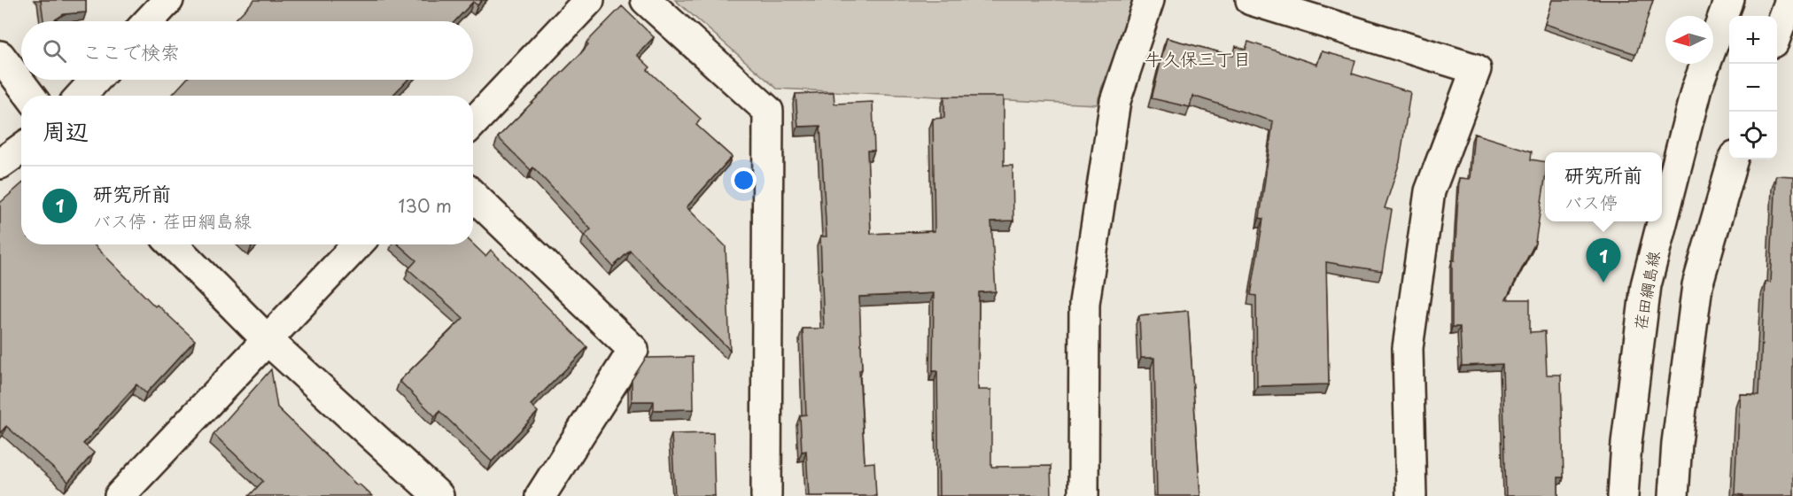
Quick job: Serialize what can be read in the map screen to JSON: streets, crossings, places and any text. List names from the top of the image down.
{
  "streets": {
    "street": ["荏田綱島線"]
  },
  "districts": ["牛久保三丁目"],
  "north": "left",
  "page": {
    "map_buttons": ["+", "−"],
    "search": "ここで検索",
    "heading": "周辺",
    "popup": ["研究所前", "バス停"],
    "list": [
      {
        "mark": "1",
        "name": "研究所前",
        "note": "バス停 · 荏田綱島線",
        "value": "130 m"
      }
    ],
    "pins": "1"
  }
}
